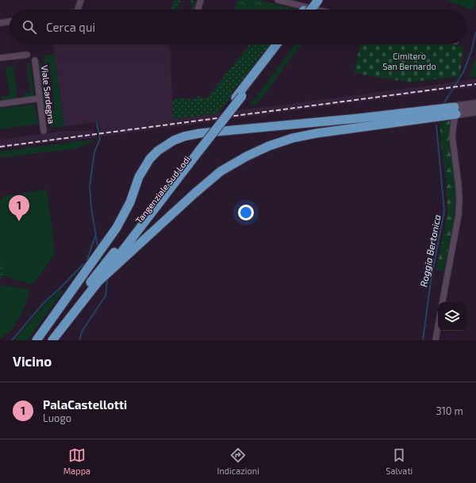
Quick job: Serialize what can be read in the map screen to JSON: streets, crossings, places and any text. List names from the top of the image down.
{
  "streets": {
    "highway": ["Tangenziale Sud Lodi"],
    "street": ["Viale Sardegna"]
  },
  "water": ["Roggia Bertonica"],
  "parks": ["Cimitero San Bernardo"],
  "page": {
    "search": "Cerca qui",
    "pins": "1",
    "heading": "Vicino",
    "list": [
      {
        "mark": "1",
        "name": "PalaCastellotti",
        "note": "Luogo",
        "value": "310 m"
      }
    ],
    "nav": ["Mappa", "Indicazioni", "Salvati"]
  }
}
